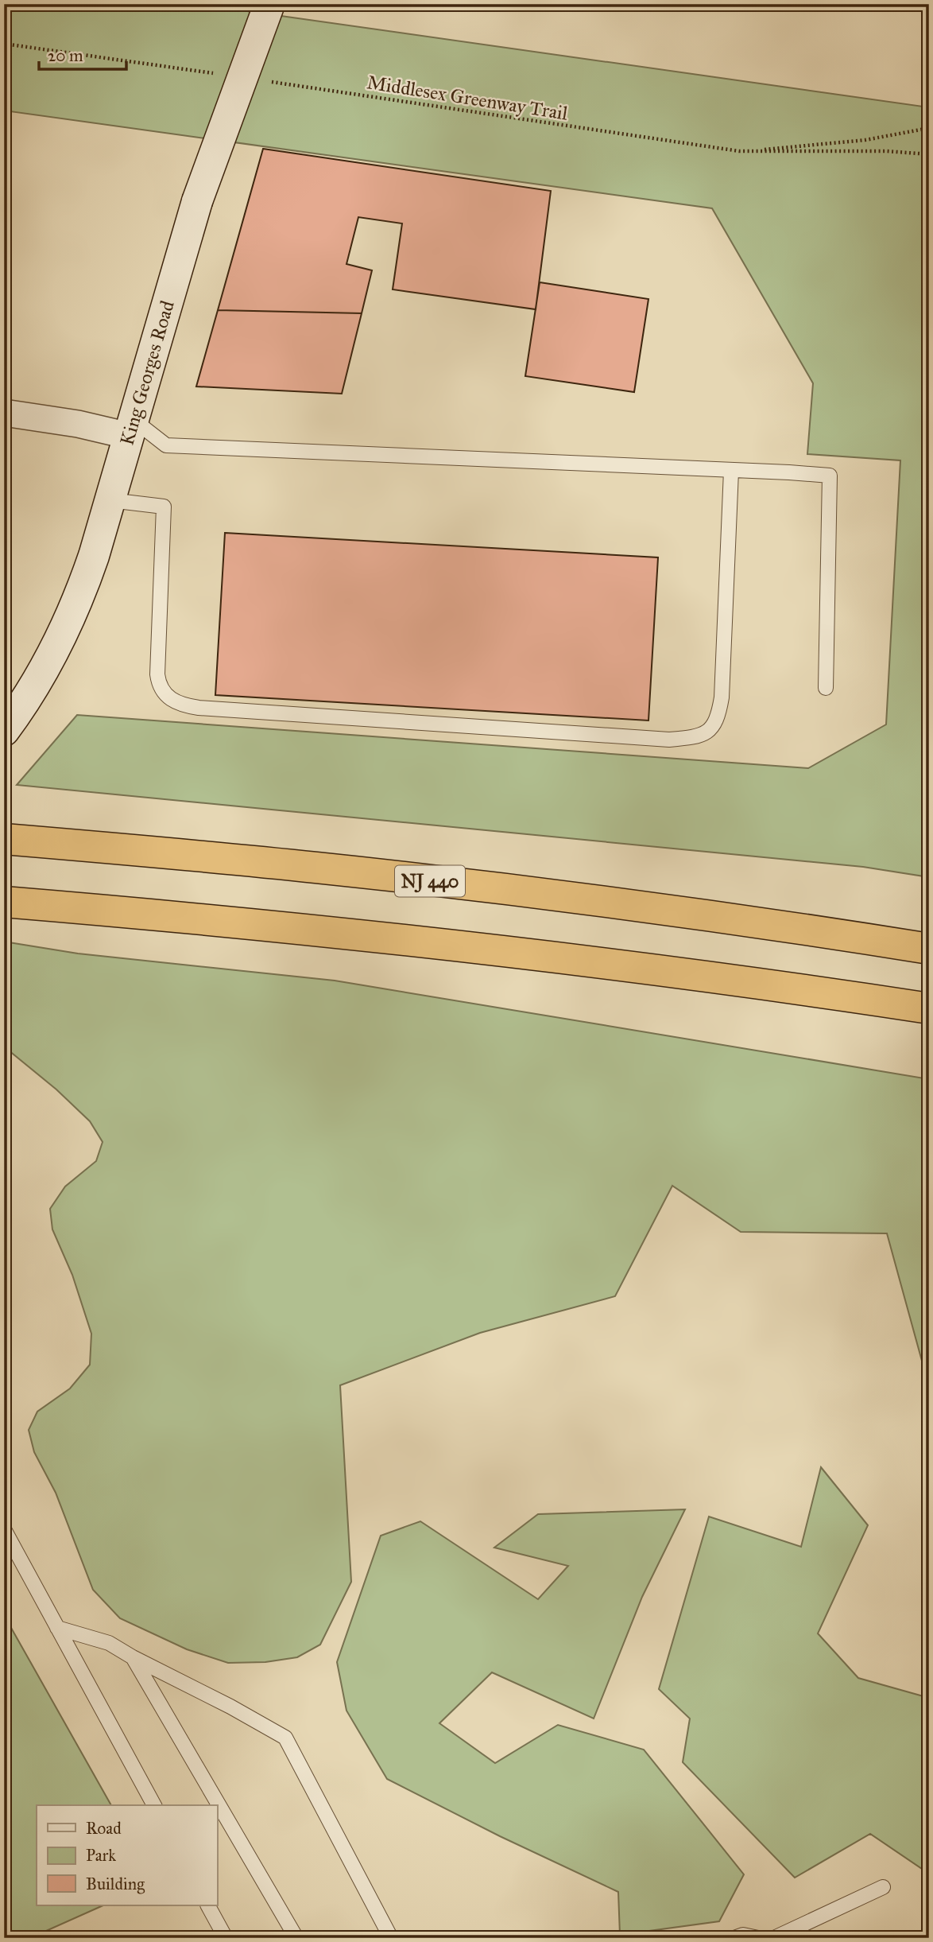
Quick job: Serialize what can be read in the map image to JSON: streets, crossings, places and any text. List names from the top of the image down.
{
  "streets": {
    "highway": ["NJ 440"],
    "street": ["King Georges Road"],
    "path": ["Middlesex Greenway Trail"]
  },
  "legend": ["Road", "Park", "Building"],
  "scale_bar": "20 m"
}
